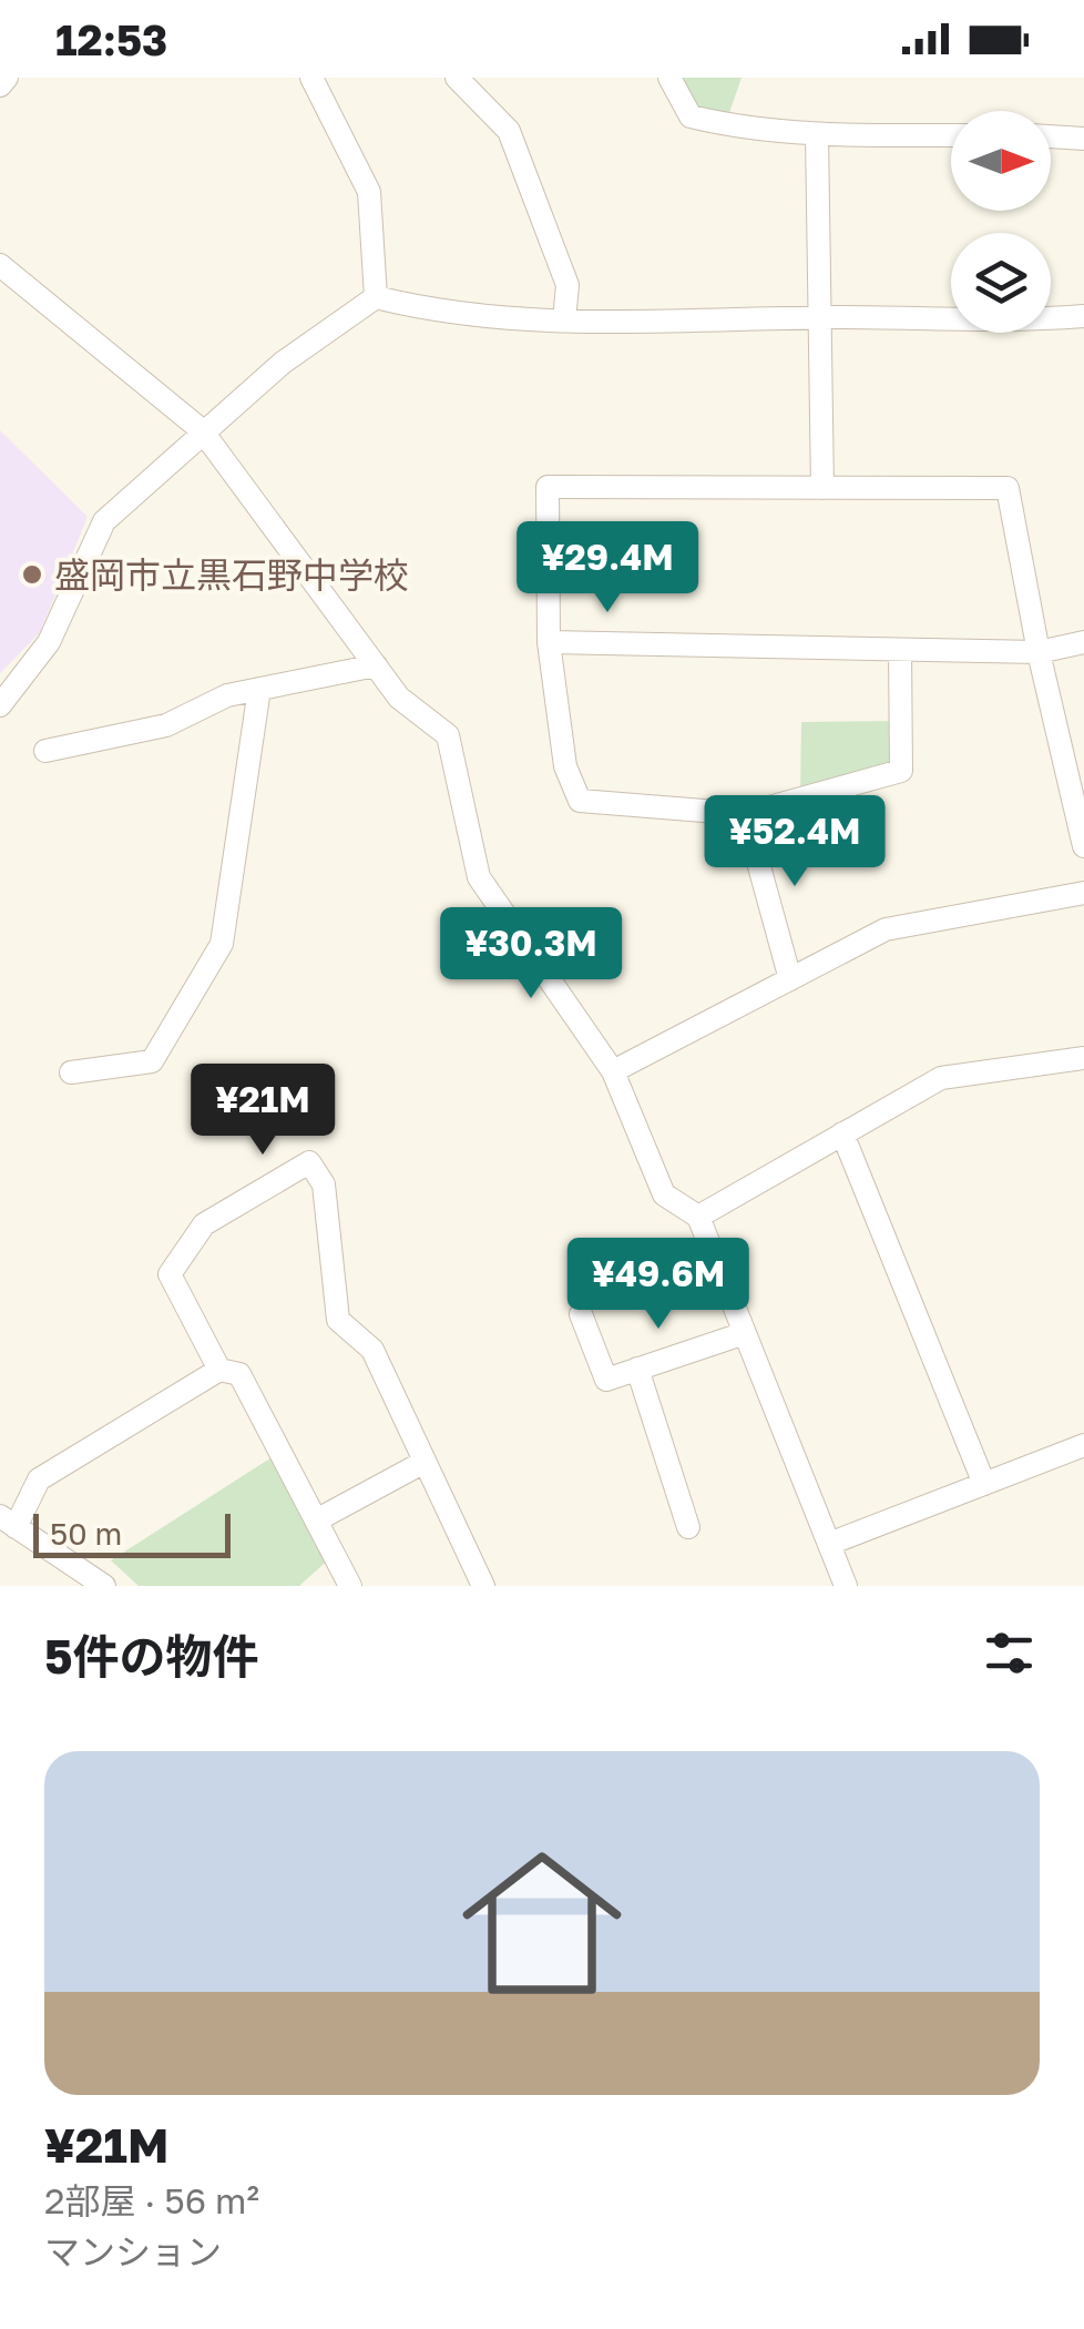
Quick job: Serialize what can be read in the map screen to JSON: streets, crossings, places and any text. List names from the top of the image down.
{
  "places": ["盛岡市立黒石野中学校"],
  "scale_bar": "50 m",
  "north": "right",
  "page": {
    "status": "12:53",
    "price": [
      "¥29.4M",
      "¥52.4M",
      "¥30.3M",
      "¥21M",
      "¥49.6M"
    ],
    "scale": "50 m",
    "heading": "5件の物件",
    "list": [
      {
        "name": "¥21M",
        "note": "2部屋 · 56 m² · マンション"
      }
    ]
  }
}
